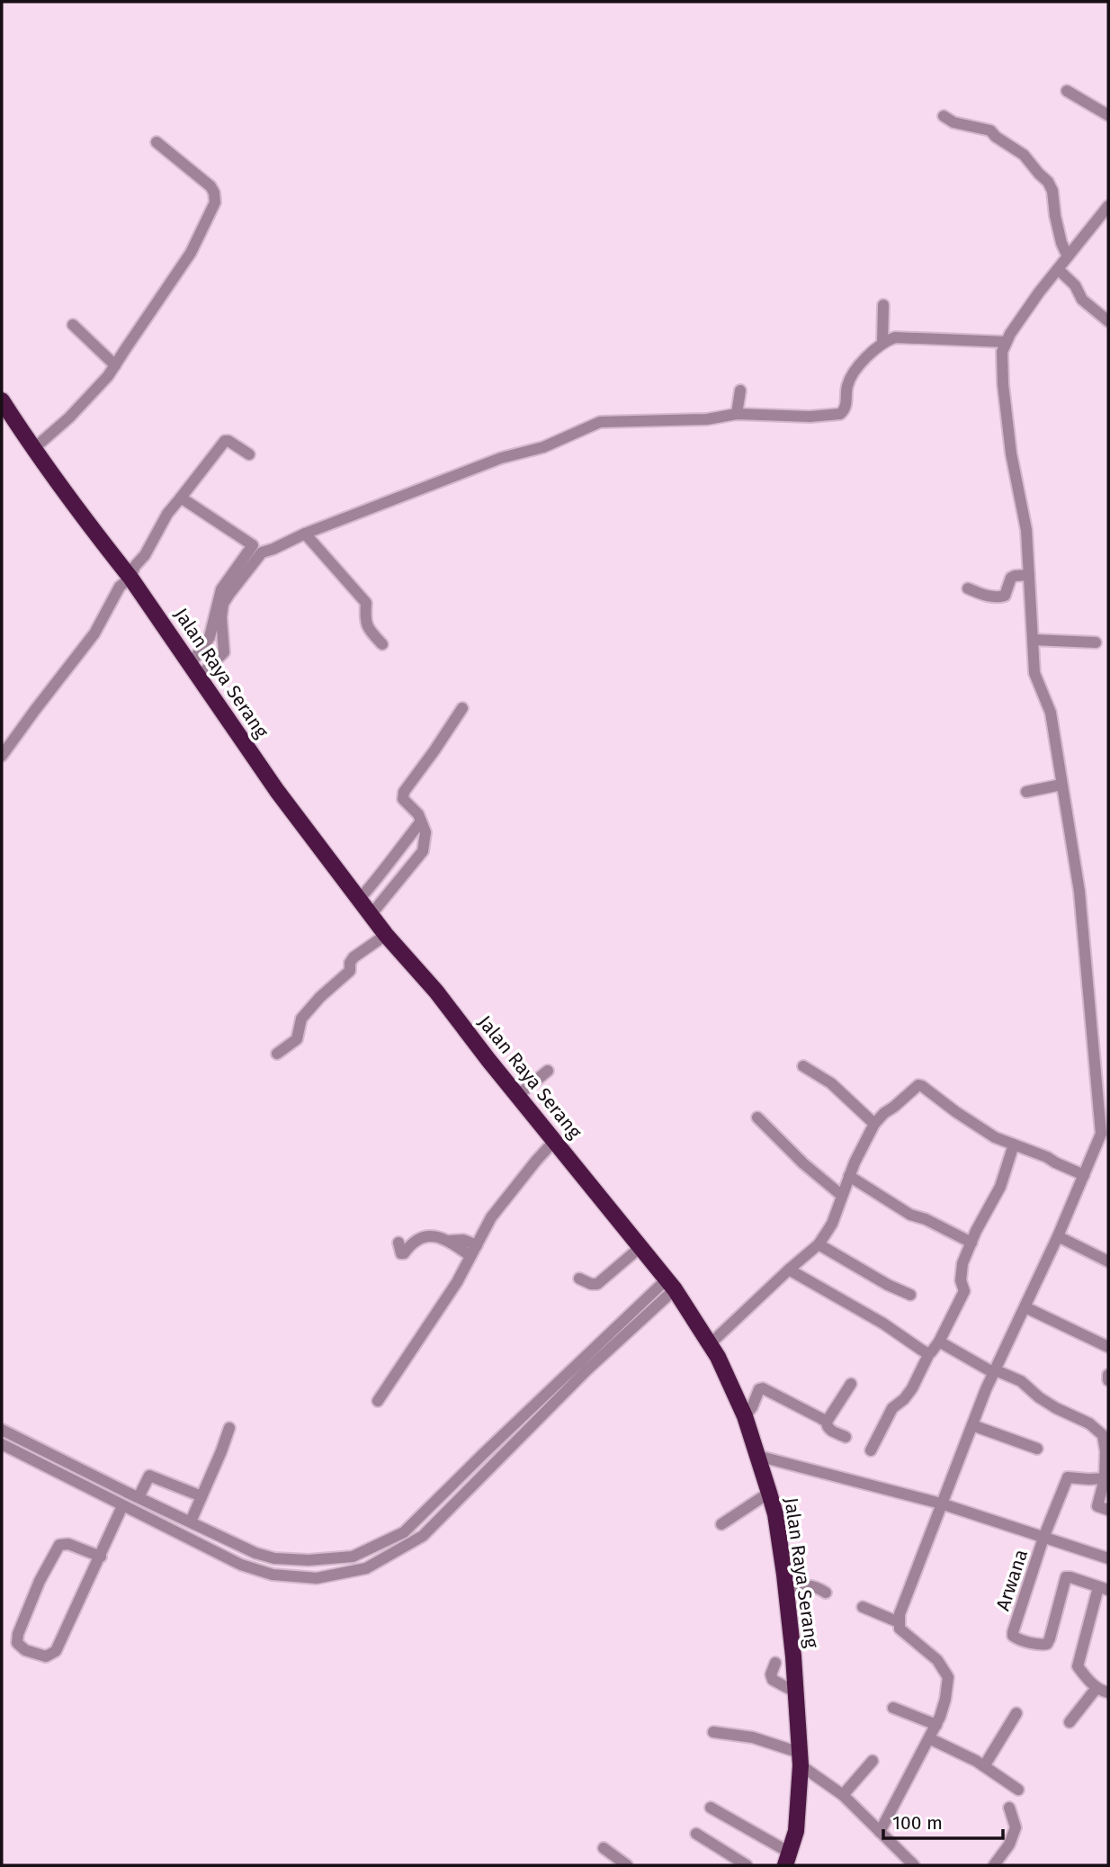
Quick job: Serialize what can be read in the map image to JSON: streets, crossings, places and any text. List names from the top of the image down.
{
  "streets": {
    "highway": ["Jalan Raya Serang"],
    "street": ["Arwana"]
  },
  "scale_bar": "100 m"
}
